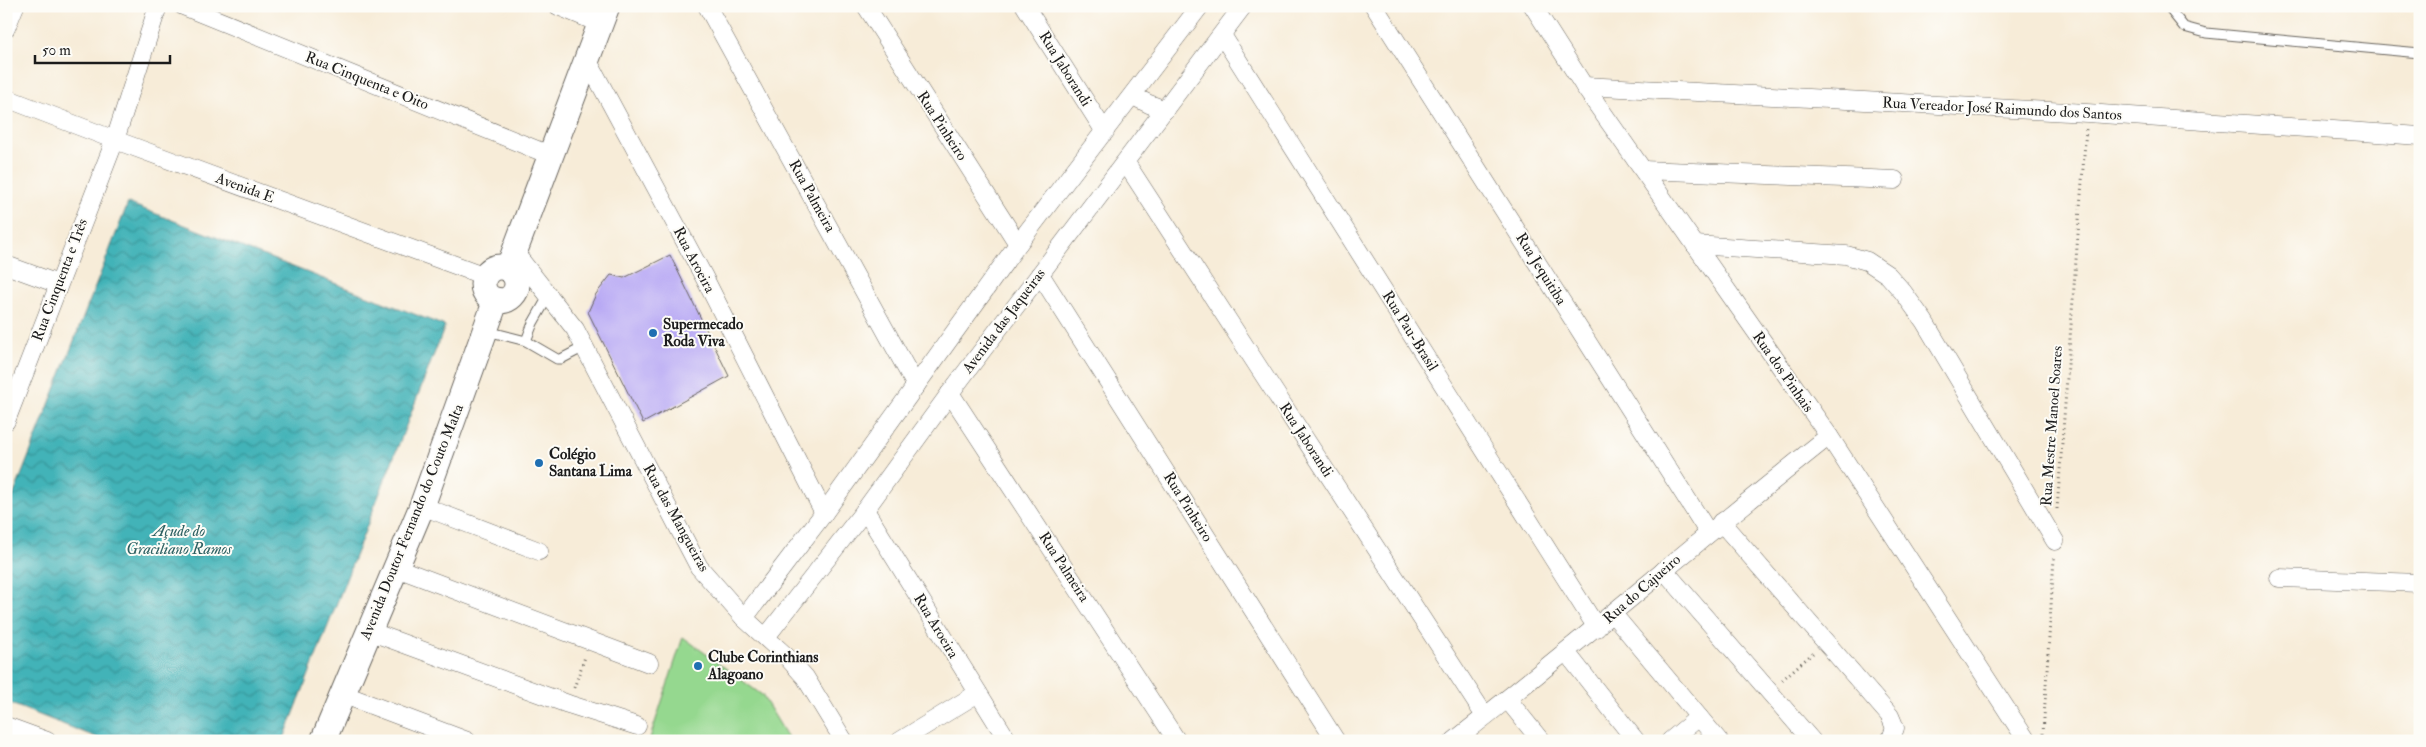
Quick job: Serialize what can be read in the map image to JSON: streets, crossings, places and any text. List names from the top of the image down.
{
  "streets": {
    "street": [
      "Rua Jaborandi",
      "Rua Cinquenta e Oito",
      "Rua Vereador José Raimundo dos Santos",
      "Rua Pinheiro",
      "Avenida E",
      "Rua Palmeira",
      "Rua Aroeira",
      "Rua Jequitiba",
      "Rua Cinquenta e Três",
      "Avenida das Jaqueiras",
      "Rua Pau-Brasil",
      "Rua dos Pinhais",
      "Rua das Mangueiras",
      "Avenida Doutor Fernando do Couto Malta",
      "Rua do Cajueiro"
    ],
    "path": ["Rua Mestre Manoel Soares"]
  },
  "crossings": [
    ["Rua Jaborandi", "Avenida das Jaqueiras"],
    ["Rua Jaborandi", "Rua do Cajueiro"],
    ["Rua Vereador José Raimundo dos Santos", "Rua dos Pinhais"],
    ["Rua Vereador José Raimundo dos Santos", "Rua Mestre Manoel Soares"],
    ["Rua Pinheiro", "Avenida das Jaqueiras"],
    ["Avenida E", "Rua Cinquenta e Três"],
    ["Avenida E", "Rua das Mangueiras"],
    ["Avenida E", "Avenida Doutor Fernando do Couto Malta"],
    ["Rua Palmeira", "Avenida das Jaqueiras"],
    ["Rua Aroeira", "Avenida das Jaqueiras"],
    ["Rua Jequitiba", "Rua do Cajueiro"],
    ["Avenida das Jaqueiras", "Rua Pau-Brasil"],
    ["Avenida das Jaqueiras", "Rua das Mangueiras"],
    ["Rua Pau-Brasil", "Rua do Cajueiro"],
    ["Rua dos Pinhais", "Rua do Cajueiro"],
    ["Rua das Mangueiras", "Avenida Doutor Fernando do Couto Malta"]
  ],
  "water": ["Açude do Graciliano Ramos"],
  "places": ["Supermecado Roda Viva", "Colégio Santana Lima", "Clube Corinthians Alagoano"],
  "scale_bar": "50 m"
}
